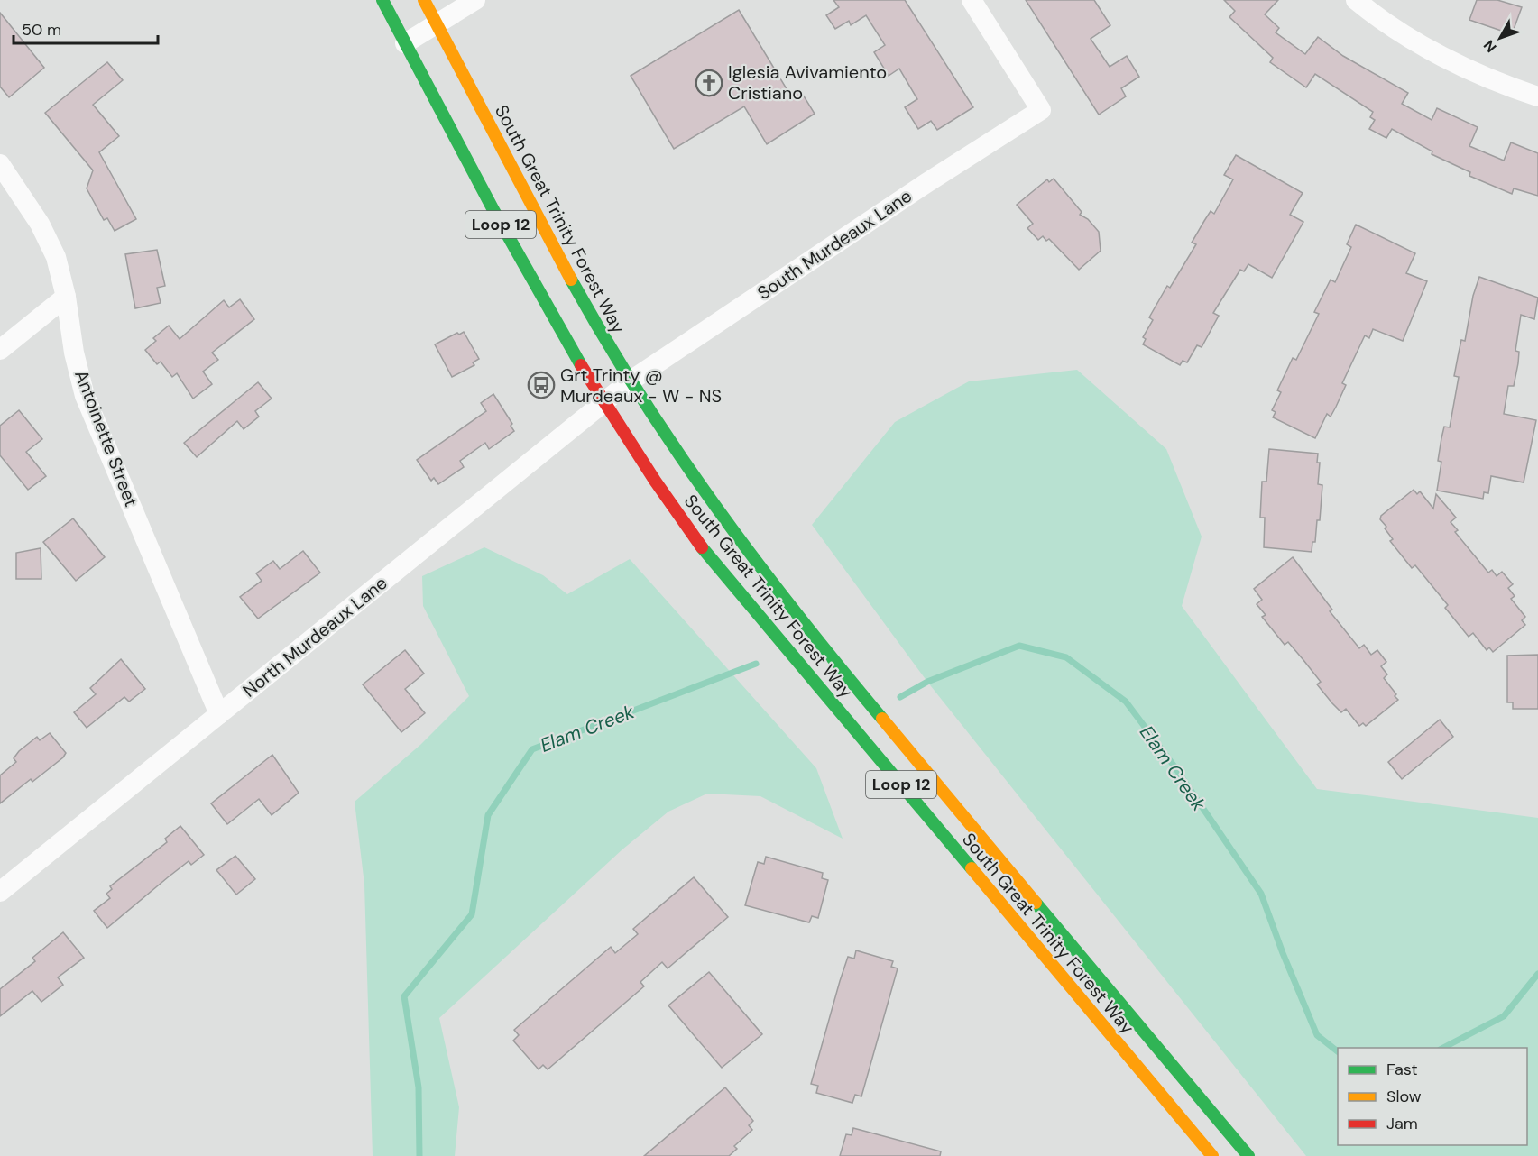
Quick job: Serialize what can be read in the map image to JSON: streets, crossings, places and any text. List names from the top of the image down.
{
  "streets": {
    "main road": ["South Great Trinity Forest Way", "Loop 12"],
    "street": ["South Murdeaux Lane", "Antoinette Street", "North Murdeaux Lane"]
  },
  "crossings": [
    ["South Great Trinity Forest Way", "South Murdeaux Lane"],
    ["South Great Trinity Forest Way", "North Murdeaux Lane"],
    ["South Murdeaux Lane", "North Murdeaux Lane"],
    ["Antoinette Street", "North Murdeaux Lane"]
  ],
  "water": ["Elam Creek"],
  "places": {
    "church": ["Iglesia Avivamiento Cristiano"],
    "bus stop": ["Grt Trinty @ Murdeaux - W - NS"]
  },
  "legend": ["Fast", "Slow", "Jam"],
  "scale_bar": "50 m",
  "north": "bottom left"
}
